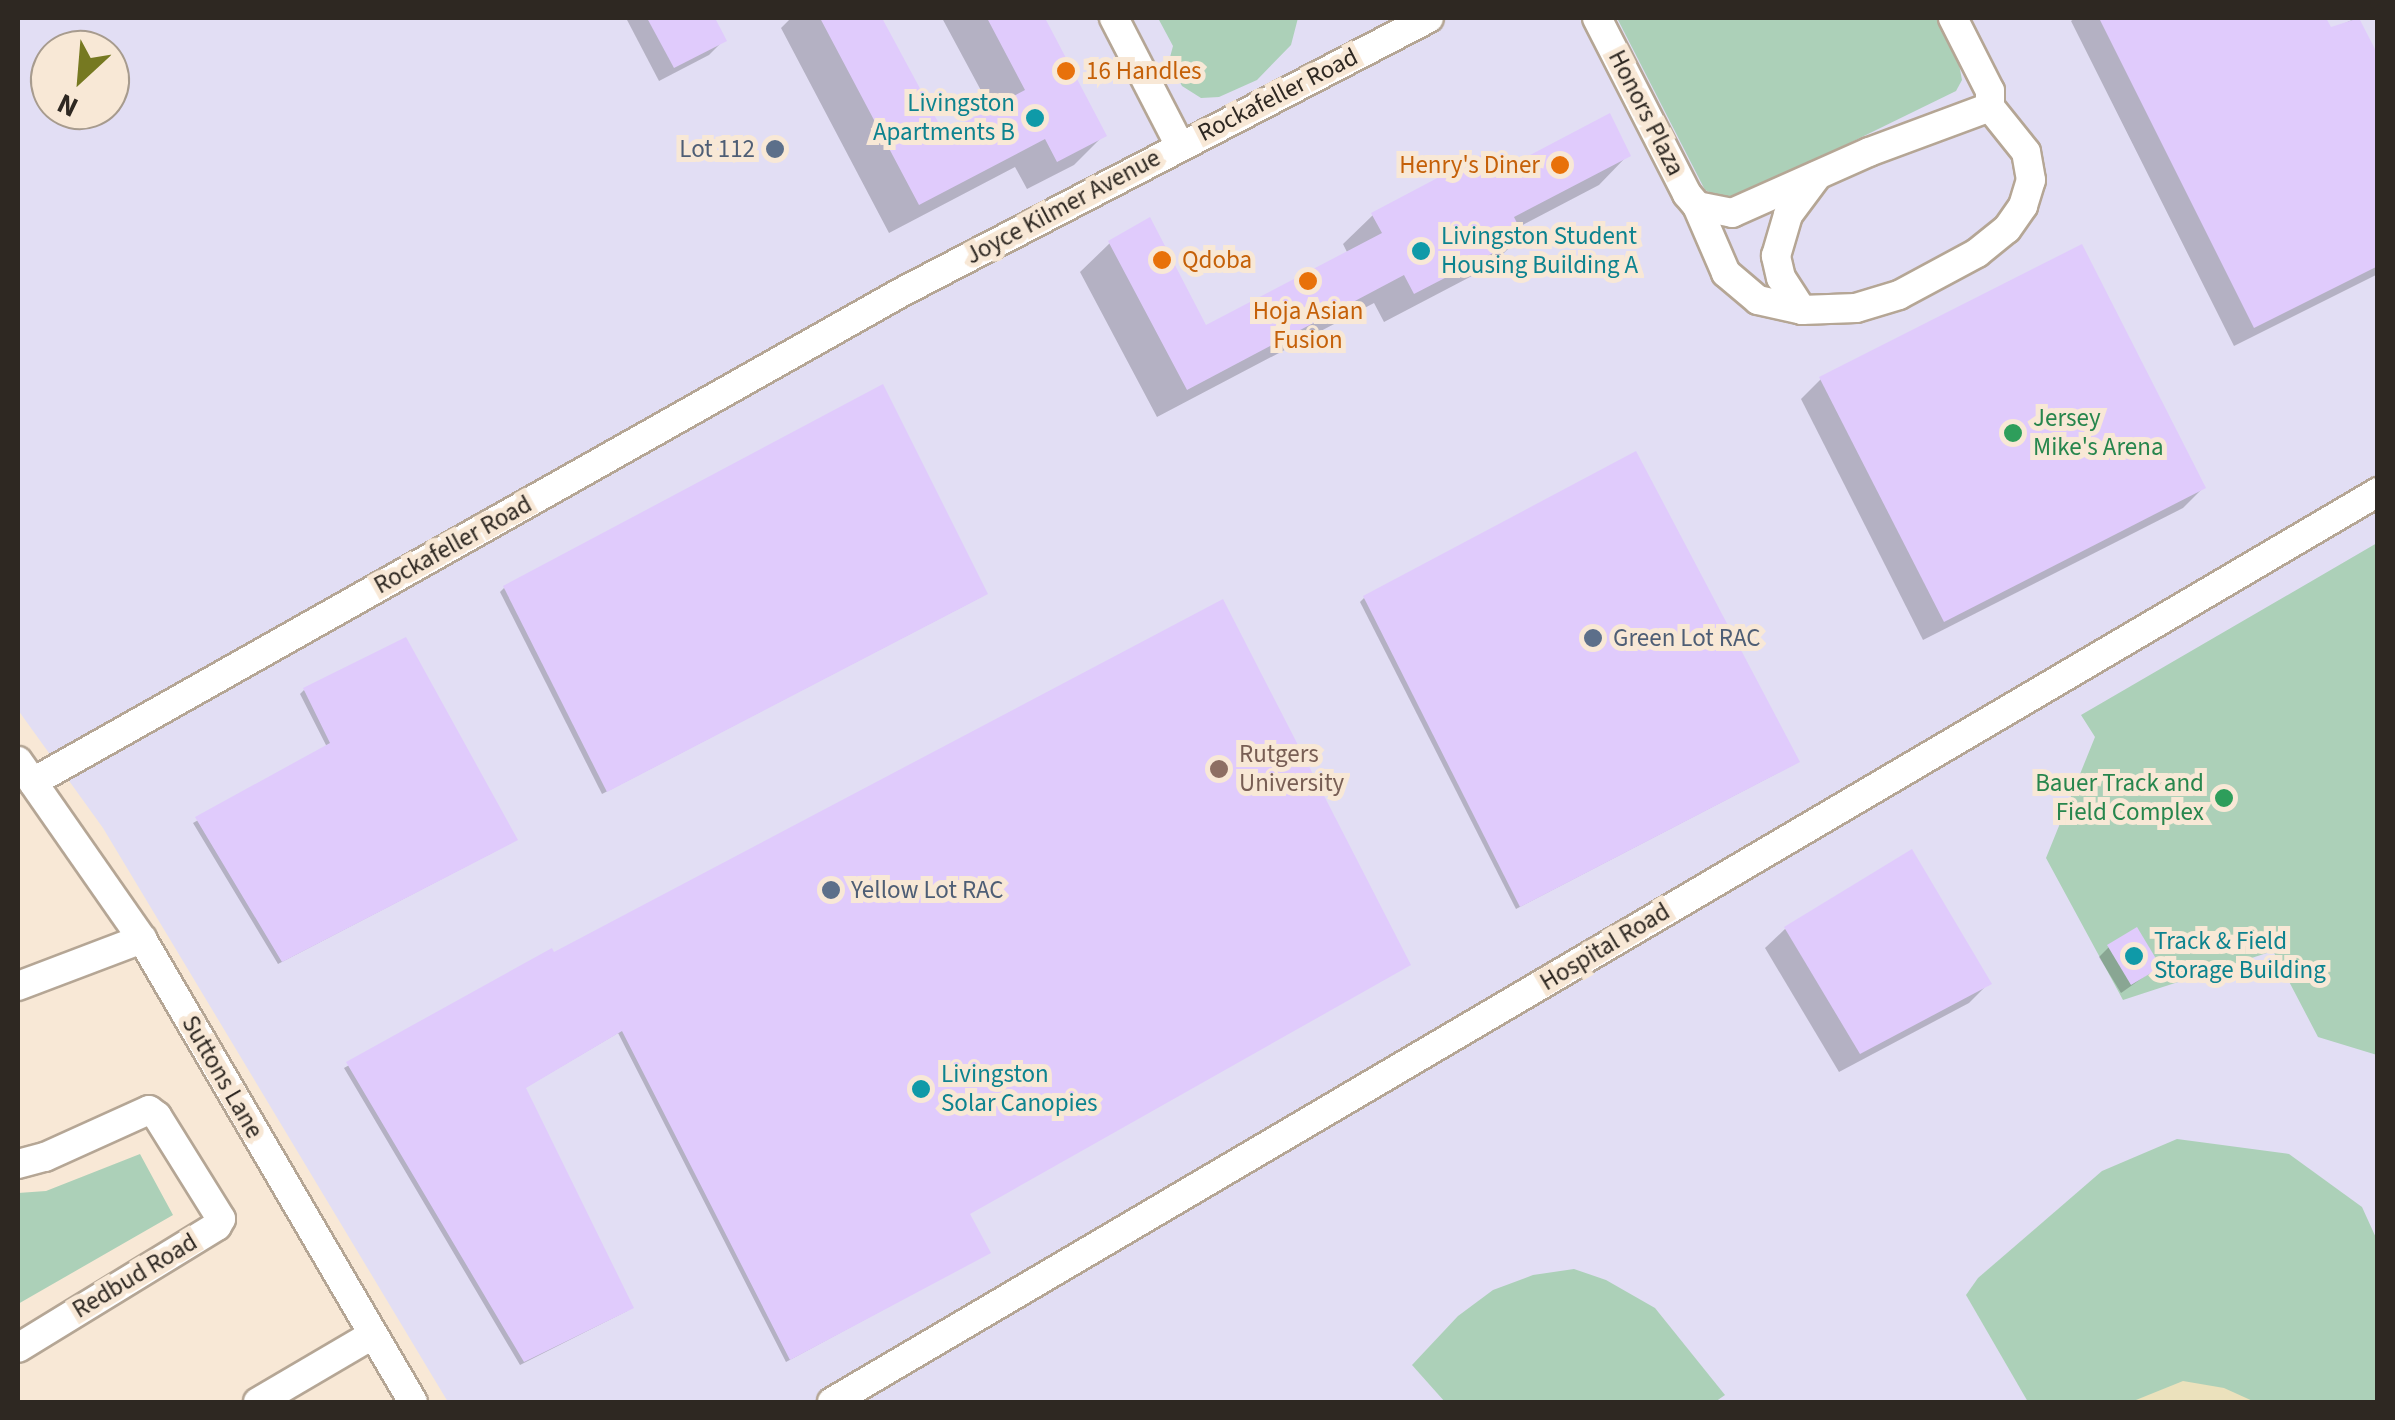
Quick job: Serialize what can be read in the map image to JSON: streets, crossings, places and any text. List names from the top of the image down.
{
  "streets": {
    "street": [
      "Rockafeller Road",
      "Honors Plaza",
      "Joyce Kilmer Avenue",
      "Hospital Road",
      "Suttons Lane",
      "Redbud Road"
    ]
  },
  "crossings": [
    ["Rockafeller Road", "Joyce Kilmer Avenue"],
    ["Rockafeller Road", "Suttons Lane"]
  ],
  "places": [
    "16 Handles",
    "Livingston Apartments B",
    "Lot 112",
    "Henry's Diner",
    "Livingston Student Housing Building A",
    "Qdoba",
    "Hoja Asian Fusion",
    "Jersey Mike's Arena",
    "Green Lot RAC",
    "Rutgers University",
    "Bauer Track and Field Complex",
    "Yellow Lot RAC",
    "Track & Field Storage Building",
    "Livingston Solar Canopies"
  ],
  "north": "bottom left"
}
